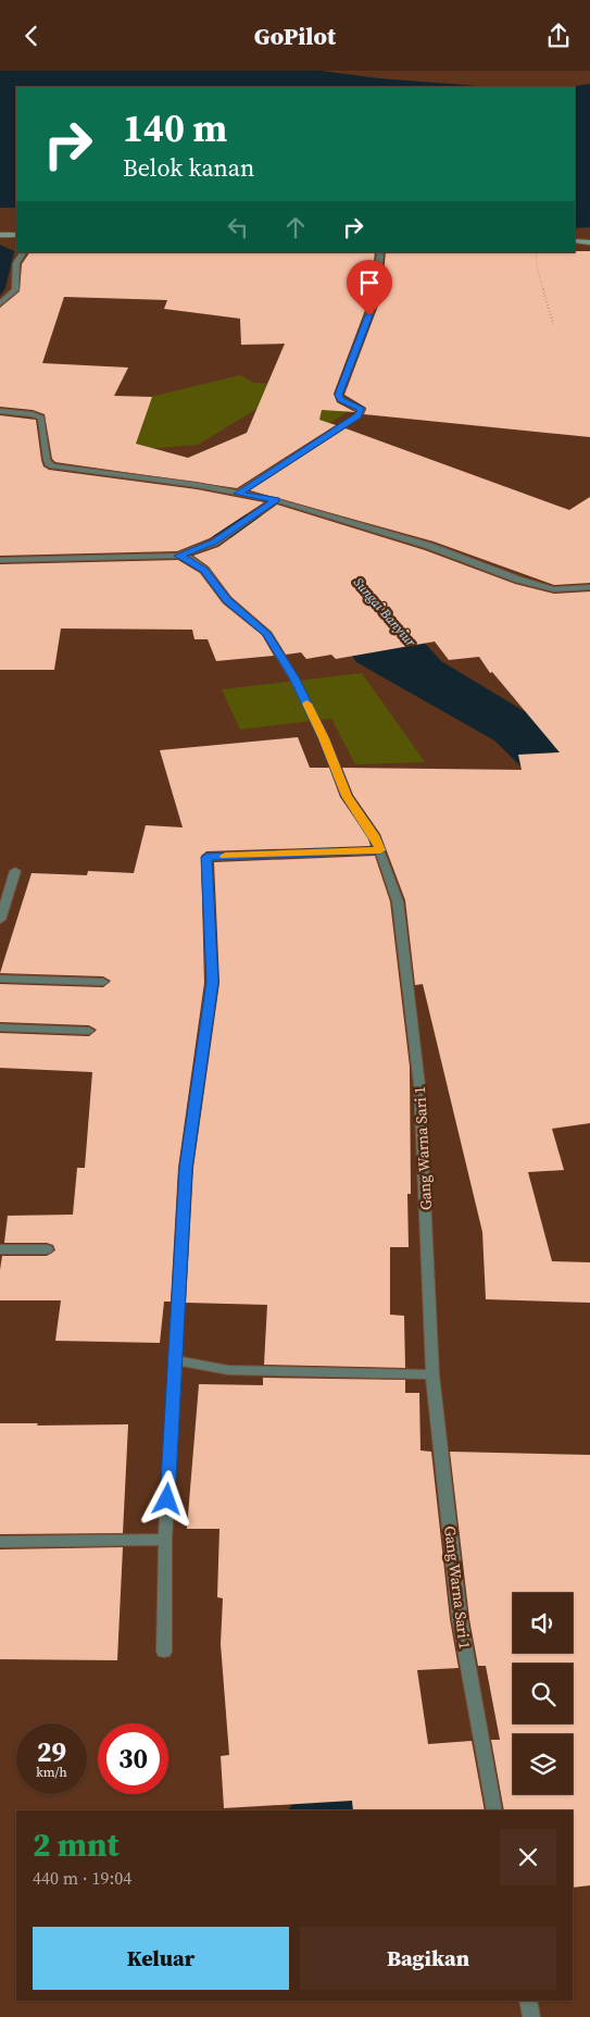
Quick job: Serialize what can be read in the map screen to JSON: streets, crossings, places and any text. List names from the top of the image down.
{
  "streets": {
    "street": ["Gang Warna Sari 1"]
  },
  "water": ["Sungai Banyiur"],
  "page": {
    "header": "GoPilot",
    "turn": ["140 m", "Belok kanan"],
    "speed": "29 km/h",
    "limit": "30",
    "heading": ["2 mnt", "440 m · 19:04"],
    "buttons": ["Keluar", "Bagikan"]
  }
}
